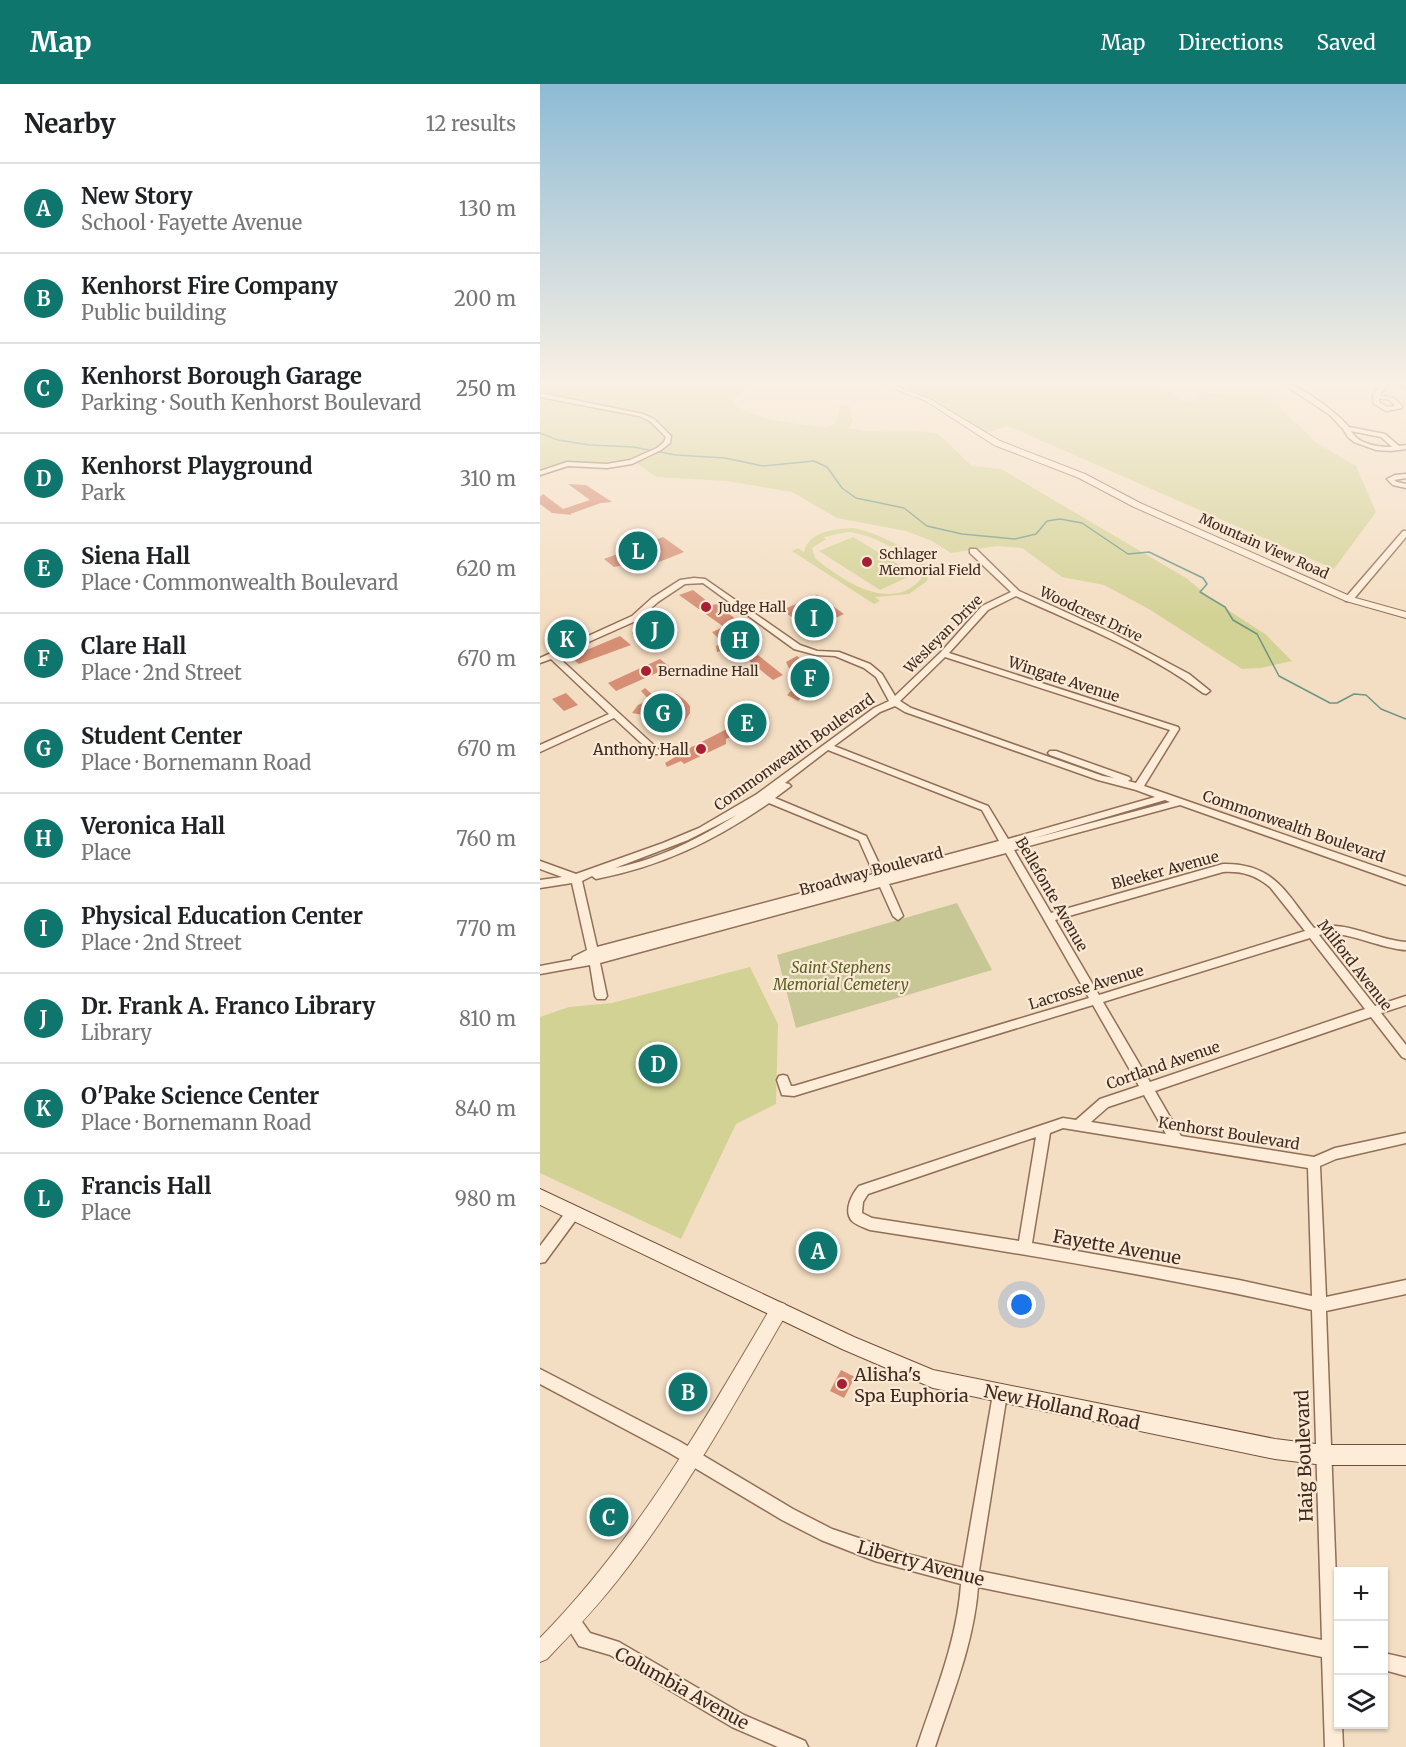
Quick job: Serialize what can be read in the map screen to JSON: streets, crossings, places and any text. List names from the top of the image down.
{
  "streets": {
    "main road": ["New Holland Road"],
    "street": [
      "Mountain View Road",
      "Woodcrest Drive",
      "Wesleyan Drive",
      "Wingate Avenue",
      "Commonwealth Boulevard",
      "Bleeker Avenue",
      "Broadway Boulevard",
      "Bellefonte Avenue",
      "Milford Avenue",
      "Lacrosse Avenue",
      "Cortland Avenue",
      "Kenhorst Boulevard",
      "Fayette Avenue",
      "Haig Boulevard",
      "Liberty Avenue",
      "Columbia Avenue"
    ]
  },
  "crossings": [
    ["Woodcrest Drive", "Wesleyan Drive"],
    ["Wesleyan Drive", "Wingate Avenue"],
    ["Wesleyan Drive", "Commonwealth Boulevard"],
    ["Wingate Avenue", "Commonwealth Boulevard"],
    ["Commonwealth Boulevard", "Broadway Boulevard"],
    ["Commonwealth Boulevard", "Bellefonte Avenue"],
    ["Bleeker Avenue", "Bellefonte Avenue"],
    ["Bleeker Avenue", "Milford Avenue"],
    ["Broadway Boulevard", "Bellefonte Avenue"],
    ["Bellefonte Avenue", "Lacrosse Avenue"],
    ["Bellefonte Avenue", "Cortland Avenue"],
    ["Bellefonte Avenue", "Kenhorst Boulevard"],
    ["Milford Avenue", "Lacrosse Avenue"],
    ["Milford Avenue", "Cortland Avenue"],
    ["Cortland Avenue", "Kenhorst Boulevard"],
    ["Kenhorst Boulevard", "Haig Boulevard"],
    ["Fayette Avenue", "Haig Boulevard"],
    ["New Holland Road", "Haig Boulevard"],
    ["Haig Boulevard", "Liberty Avenue"]
  ],
  "parks": ["Saint Stephens Memorial Cemetery"],
  "places": [
    "Schlager Memorial Field",
    "Judge Hall",
    "Bernadine Hall",
    "Anthony Hall",
    "Alisha's Spa Euphoria"
  ],
  "page": {
    "header": "Map",
    "nav": ["Map", "Directions", "Saved"],
    "heading": ["Nearby", "12 results"],
    "list": [
      {
        "mark": "A",
        "name": "New Story",
        "note": "School · Fayette Avenue",
        "value": "130 m"
      },
      {
        "mark": "B",
        "name": "Kenhorst Fire Company",
        "note": "Public building",
        "value": "200 m"
      },
      {
        "mark": "C",
        "name": "Kenhorst Borough Garage",
        "note": "Parking · South Kenhorst Boulevard",
        "value": "250 m"
      },
      {
        "mark": "D",
        "name": "Kenhorst Playground",
        "note": "Park",
        "value": "310 m"
      },
      {
        "mark": "E",
        "name": "Siena Hall",
        "note": "Place · Commonwealth Boulevard",
        "value": "620 m"
      },
      {
        "mark": "F",
        "name": "Clare Hall",
        "note": "Place · 2nd Street",
        "value": "670 m"
      },
      {
        "mark": "G",
        "name": "Student Center",
        "note": "Place · Bornemann Road",
        "value": "670 m"
      },
      {
        "mark": "H",
        "name": "Veronica Hall",
        "note": "Place",
        "value": "760 m"
      },
      {
        "mark": "I",
        "name": "Physical Education Center",
        "note": "Place · 2nd Street",
        "value": "770 m"
      },
      {
        "mark": "J",
        "name": "Dr. Frank A. Franco Library",
        "note": "Library",
        "value": "810 m"
      },
      {
        "mark": "K",
        "name": "O'Pake Science Center",
        "note": "Place · Bornemann Road",
        "value": "840 m"
      },
      {
        "mark": "L",
        "name": "Francis Hall",
        "note": "Place",
        "value": "980 m"
      }
    ],
    "pins": [
      "L",
      "I",
      "J",
      "K",
      "H",
      "F",
      "G",
      "E",
      "D",
      "A",
      "B",
      "C"
    ],
    "map_buttons": ["+", "−"]
  }
}
